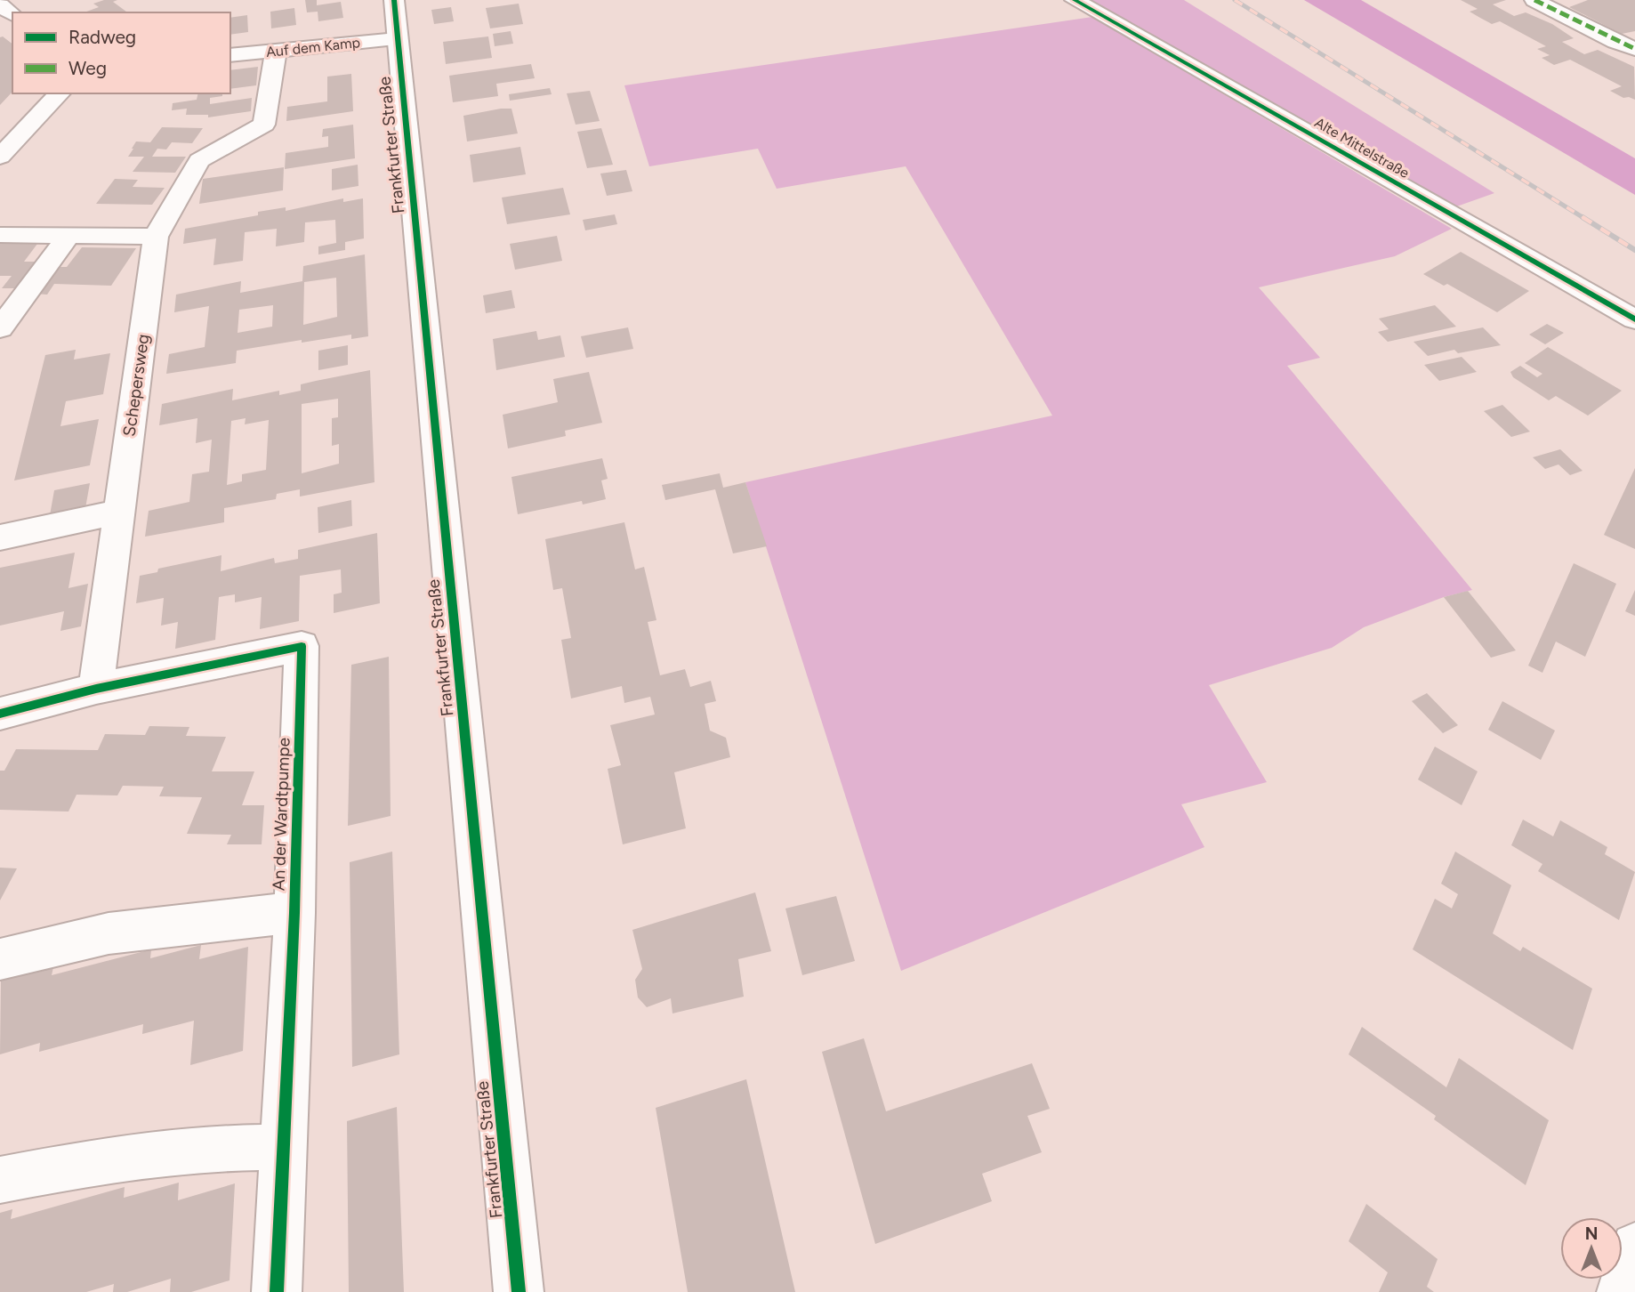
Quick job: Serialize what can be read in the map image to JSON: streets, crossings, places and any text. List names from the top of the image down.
{
  "streets": {
    "street": [
      "Auf dem Kamp",
      "Frankfurter Straße",
      "Alte Mittelstraße",
      "Schepersweg",
      "An der Wardtpumpe"
    ]
  },
  "crossings": [
    ["Auf dem Kamp", "Frankfurter Straße"],
    ["Schepersweg", "An der Wardtpumpe"]
  ],
  "legend": ["Radweg", "Weg"],
  "north": "top"
}
